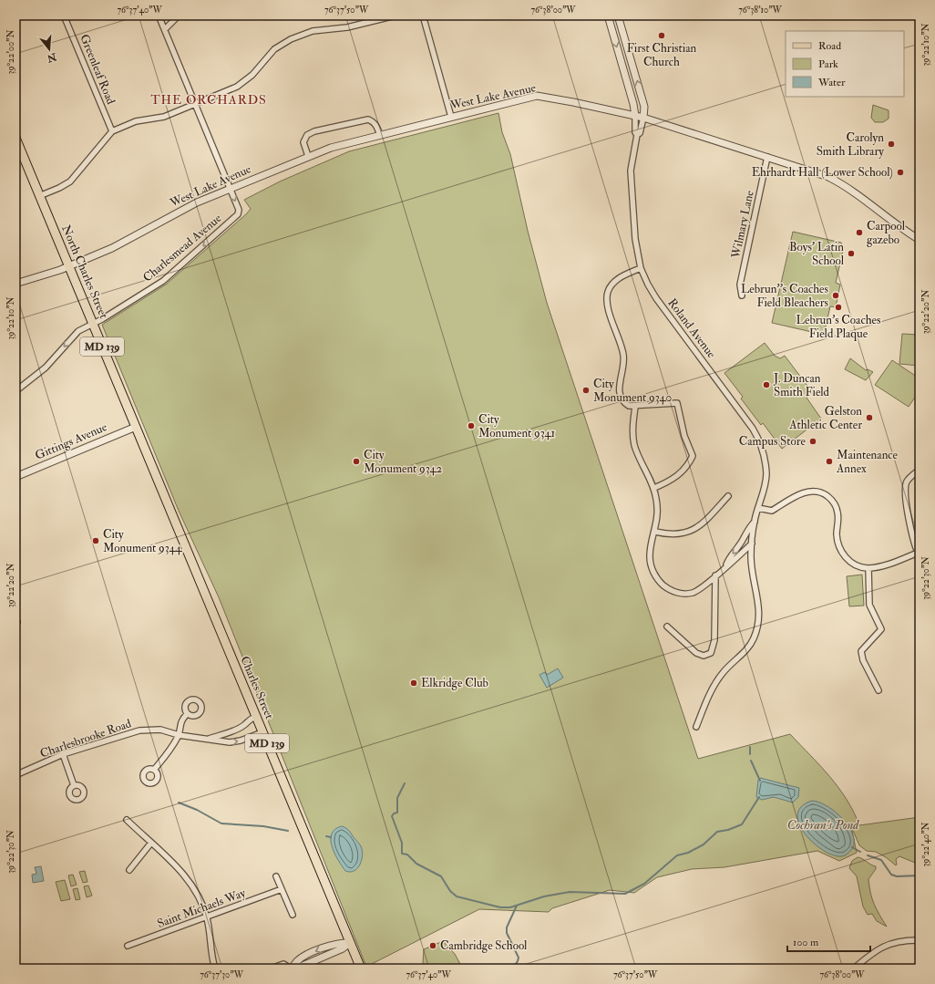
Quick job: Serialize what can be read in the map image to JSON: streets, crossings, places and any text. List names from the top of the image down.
{
  "streets": {
    "main road": ["North Charles Street", "MD 139", "Charles Street"],
    "street": [
      "Greenleaf Road",
      "West Lake Avenue",
      "Wilmary Lane",
      "Charlesmead Avenue",
      "Roland Avenue",
      "Gittings Avenue",
      "Charlesbrooke Road",
      "Saint Michaels Way"
    ]
  },
  "crossings": [
    ["West Lake Avenue", "Wilmary Lane"],
    ["West Lake Avenue", "Charlesmead Avenue"],
    ["West Lake Avenue", "North Charles Street"],
    ["West Lake Avenue", "Roland Avenue"],
    ["Charlesmead Avenue", "North Charles Street"],
    ["North Charles Street", "Gittings Avenue"],
    ["North Charles Street", "Charles Street"],
    ["Charles Street", "Charlesbrooke Road"]
  ],
  "one_way": ["Charlesmead Avenue"],
  "districts": ["THE ORCHARDS"],
  "water": ["Cochran's Pond"],
  "places": [
    "First Christian Church",
    "Carolyn Smith Library",
    "Ehrhardt Hall (Lower School)",
    "Carpool gazebo",
    "Boys’ Latin School",
    "Lebrun''s Coaches Field Bleachers",
    "Lebrun's Coaches Field Plaque",
    "J. Duncan Smith Field",
    "City Monument 9340",
    "Gelston Athletic Center",
    "City Monument 9341",
    "Campus Store",
    "City Monument 9342",
    "Maintenance Annex",
    "City Monument 9344",
    "Elkridge Club",
    "Cambridge School"
  ],
  "legend": ["Road", "Park", "Water"],
  "scale_bar": "100 m",
  "north": "bottom",
  "coordinates": [
    "76°37'40\"W",
    "76°37'50\"W",
    "76°38'00\"W",
    "76°38'10\"W",
    "39°22'10\"N",
    "39°22'00\"N",
    "39°22'20\"N",
    "39°22'30\"N",
    "39°22'40\"N",
    "76°37'30\"W"
  ]
}
